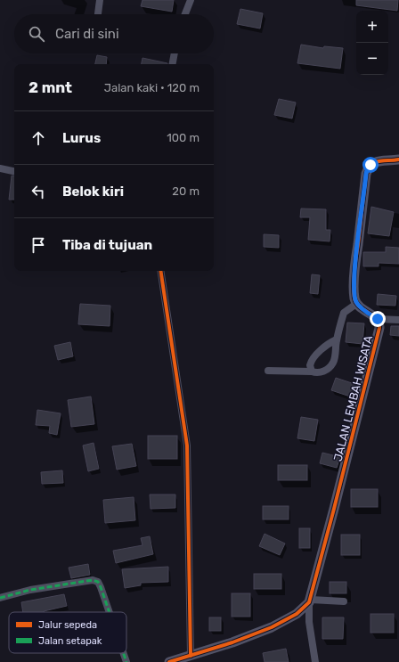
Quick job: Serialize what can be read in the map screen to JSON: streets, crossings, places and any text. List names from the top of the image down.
{
  "streets": {
    "street": ["JALAN LEMBAH WISATA"]
  },
  "legend": ["Jalur sepeda", "Jalan setapak"],
  "page": {
    "map_buttons": ["+", "−"],
    "search": "Cari di sini",
    "heading": ["2 mnt", "Jalan kaki · 120 m"],
    "list": [
      ["Lurus", "100 m"],
      ["Belok kiri", "20 m"],
      "Tiba di tujuan"
    ]
  }
}
